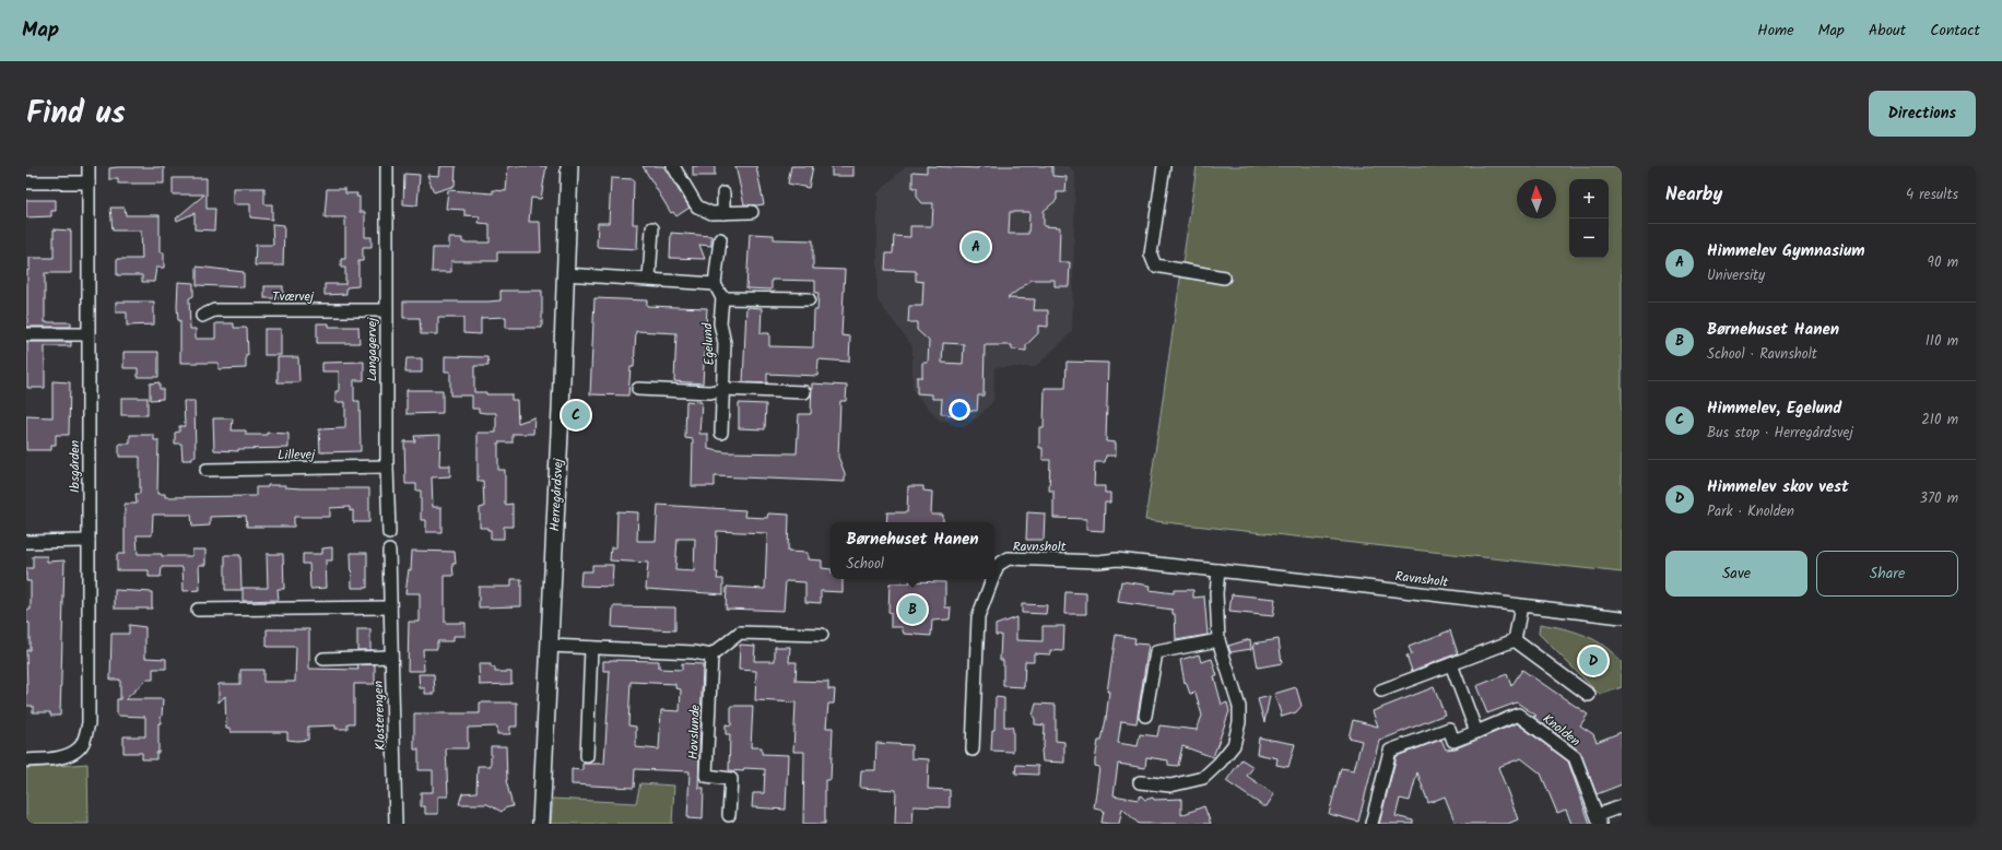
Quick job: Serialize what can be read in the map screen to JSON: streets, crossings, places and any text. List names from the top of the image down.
{
  "streets": {
    "street": [
      "Tværvej",
      "Egelund",
      "Langagervej",
      "Lillevej",
      "Ibsgården",
      "Herregårdsvej",
      "Ravnsholt",
      "Klosterengen",
      "Knolden",
      "Havslunde"
    ]
  },
  "crossings": [
    ["Tværvej", "Langagervej"],
    ["Langagervej", "Lillevej"]
  ],
  "north": "top",
  "page": {
    "header": "Map",
    "nav": [
      "Home",
      "Map",
      "About",
      "Contact"
    ],
    "title": "Find us",
    "buttons": [
      "Directions",
      ["Save", "Share"]
    ],
    "heading": ["Nearby", "4 results"],
    "map_buttons": ["+", "−"],
    "list": [
      {
        "mark": "A",
        "name": "Himmelev Gymnasium",
        "note": "University",
        "value": "90 m"
      },
      {
        "mark": "B",
        "name": "Børnehuset Hanen",
        "note": "School · Ravnsholt",
        "value": "110 m"
      },
      {
        "mark": "C",
        "name": "Himmelev, Egelund",
        "note": "Bus stop · Herregårdsvej",
        "value": "210 m"
      },
      {
        "mark": "D",
        "name": "Himmelev skov vest",
        "note": "Park · Knolden",
        "value": "370 m"
      }
    ],
    "pins": [
      "A",
      "C",
      "B",
      "D"
    ],
    "popup": ["Børnehuset Hanen", "School"]
  }
}
